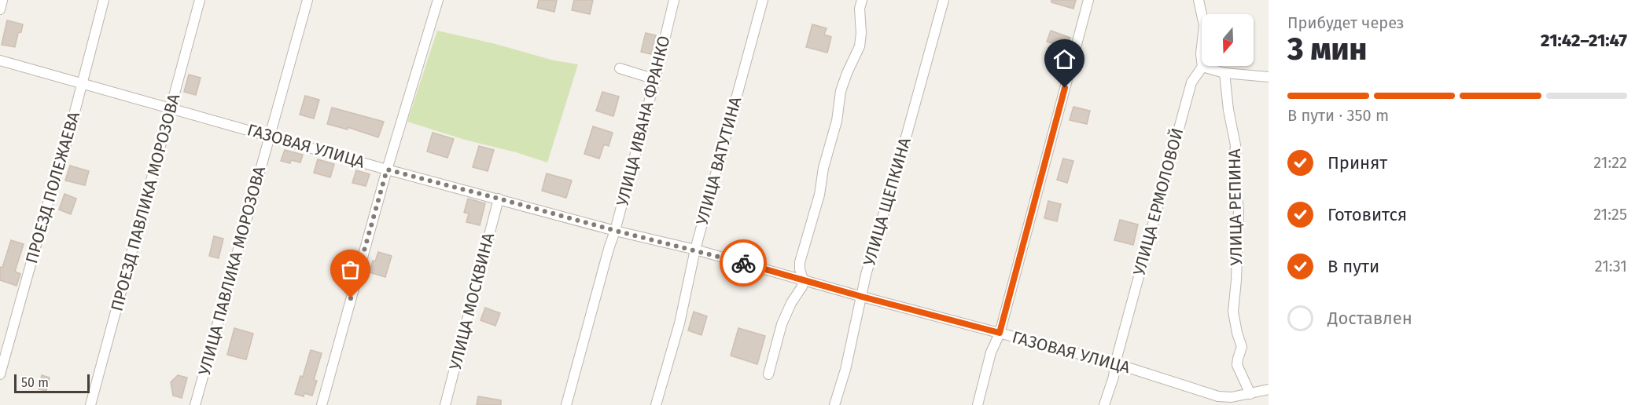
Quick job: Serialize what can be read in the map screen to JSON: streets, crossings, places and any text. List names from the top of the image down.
{
  "streets": {
    "street": [
      "УЛИЦА ИВАНА ФРАНКО",
      "ГАЗОВАЯ УЛИЦА",
      "УЛИЦА ВАТУТИНА",
      "ПРОЕЗД ПОЛЕЖАЕВА",
      "УЛИЦА ЩЕПКИНА",
      "УЛИЦА ЕРМОЛОВОЙ",
      "ПРОЕЗД ПАВЛИКА МОРОЗОВА",
      "УЛИЦА РЕПИНА",
      "УЛИЦА ПАВЛИКА МОРОЗОВА",
      "УЛИЦА МОСКВИНА"
    ]
  },
  "crossings": [
    ["УЛИЦА ИВАНА ФРАНКО", "ГАЗОВАЯ УЛИЦА"],
    ["ГАЗОВАЯ УЛИЦА", "УЛИЦА ВАТУТИНА"],
    ["ГАЗОВАЯ УЛИЦА", "ПРОЕЗД ПОЛЕЖАЕВА"],
    ["ГАЗОВАЯ УЛИЦА", "УЛИЦА ЩЕПКИНА"],
    ["ГАЗОВАЯ УЛИЦА", "УЛИЦА ЕРМОЛОВОЙ"],
    ["ГАЗОВАЯ УЛИЦА", "ПРОЕЗД ПАВЛИКА МОРОЗОВА"],
    ["ГАЗОВАЯ УЛИЦА", "УЛИЦА РЕПИНА"],
    ["ГАЗОВАЯ УЛИЦА", "УЛИЦА ПАВЛИКА МОРОЗОВА"],
    ["ГАЗОВАЯ УЛИЦА", "УЛИЦА МОСКВИНА"]
  ],
  "scale_bar": "50 m",
  "north": "bottom",
  "page": {
    "heading": ["3 мин", "Прибудет через", "21:42–21:47"],
    "bar": "В пути · 350 m",
    "list": [
      ["Принят", "21:22"],
      ["Готовится", "21:25"],
      ["В пути", "21:31"],
      "Доставлен"
    ],
    "scale": "50 m"
  }
}
